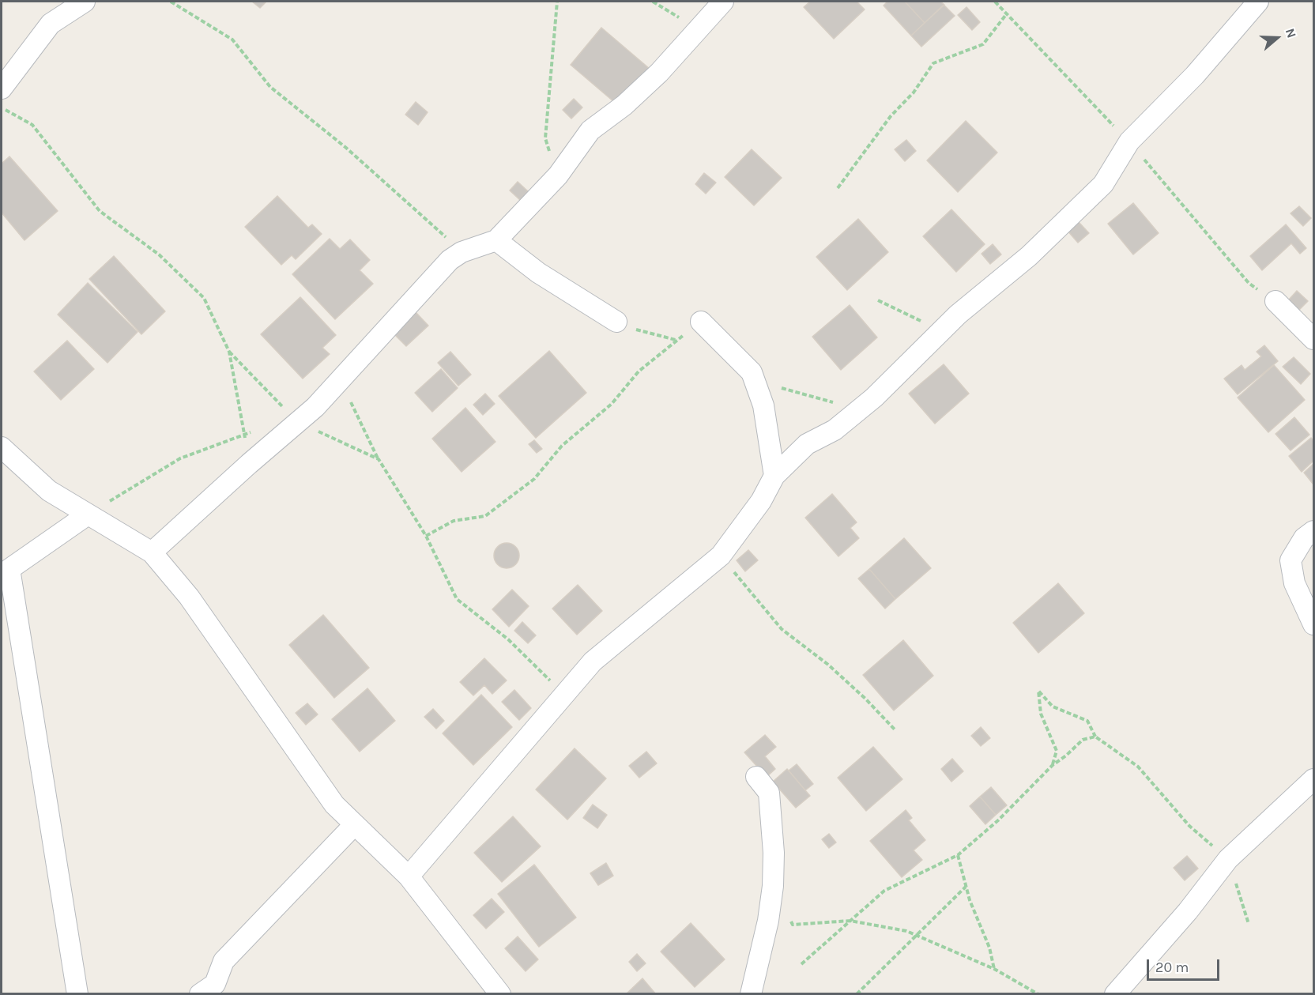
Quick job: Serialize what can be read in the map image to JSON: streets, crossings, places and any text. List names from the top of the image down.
{
  "scale_bar": "20 m",
  "north": "right"
}
